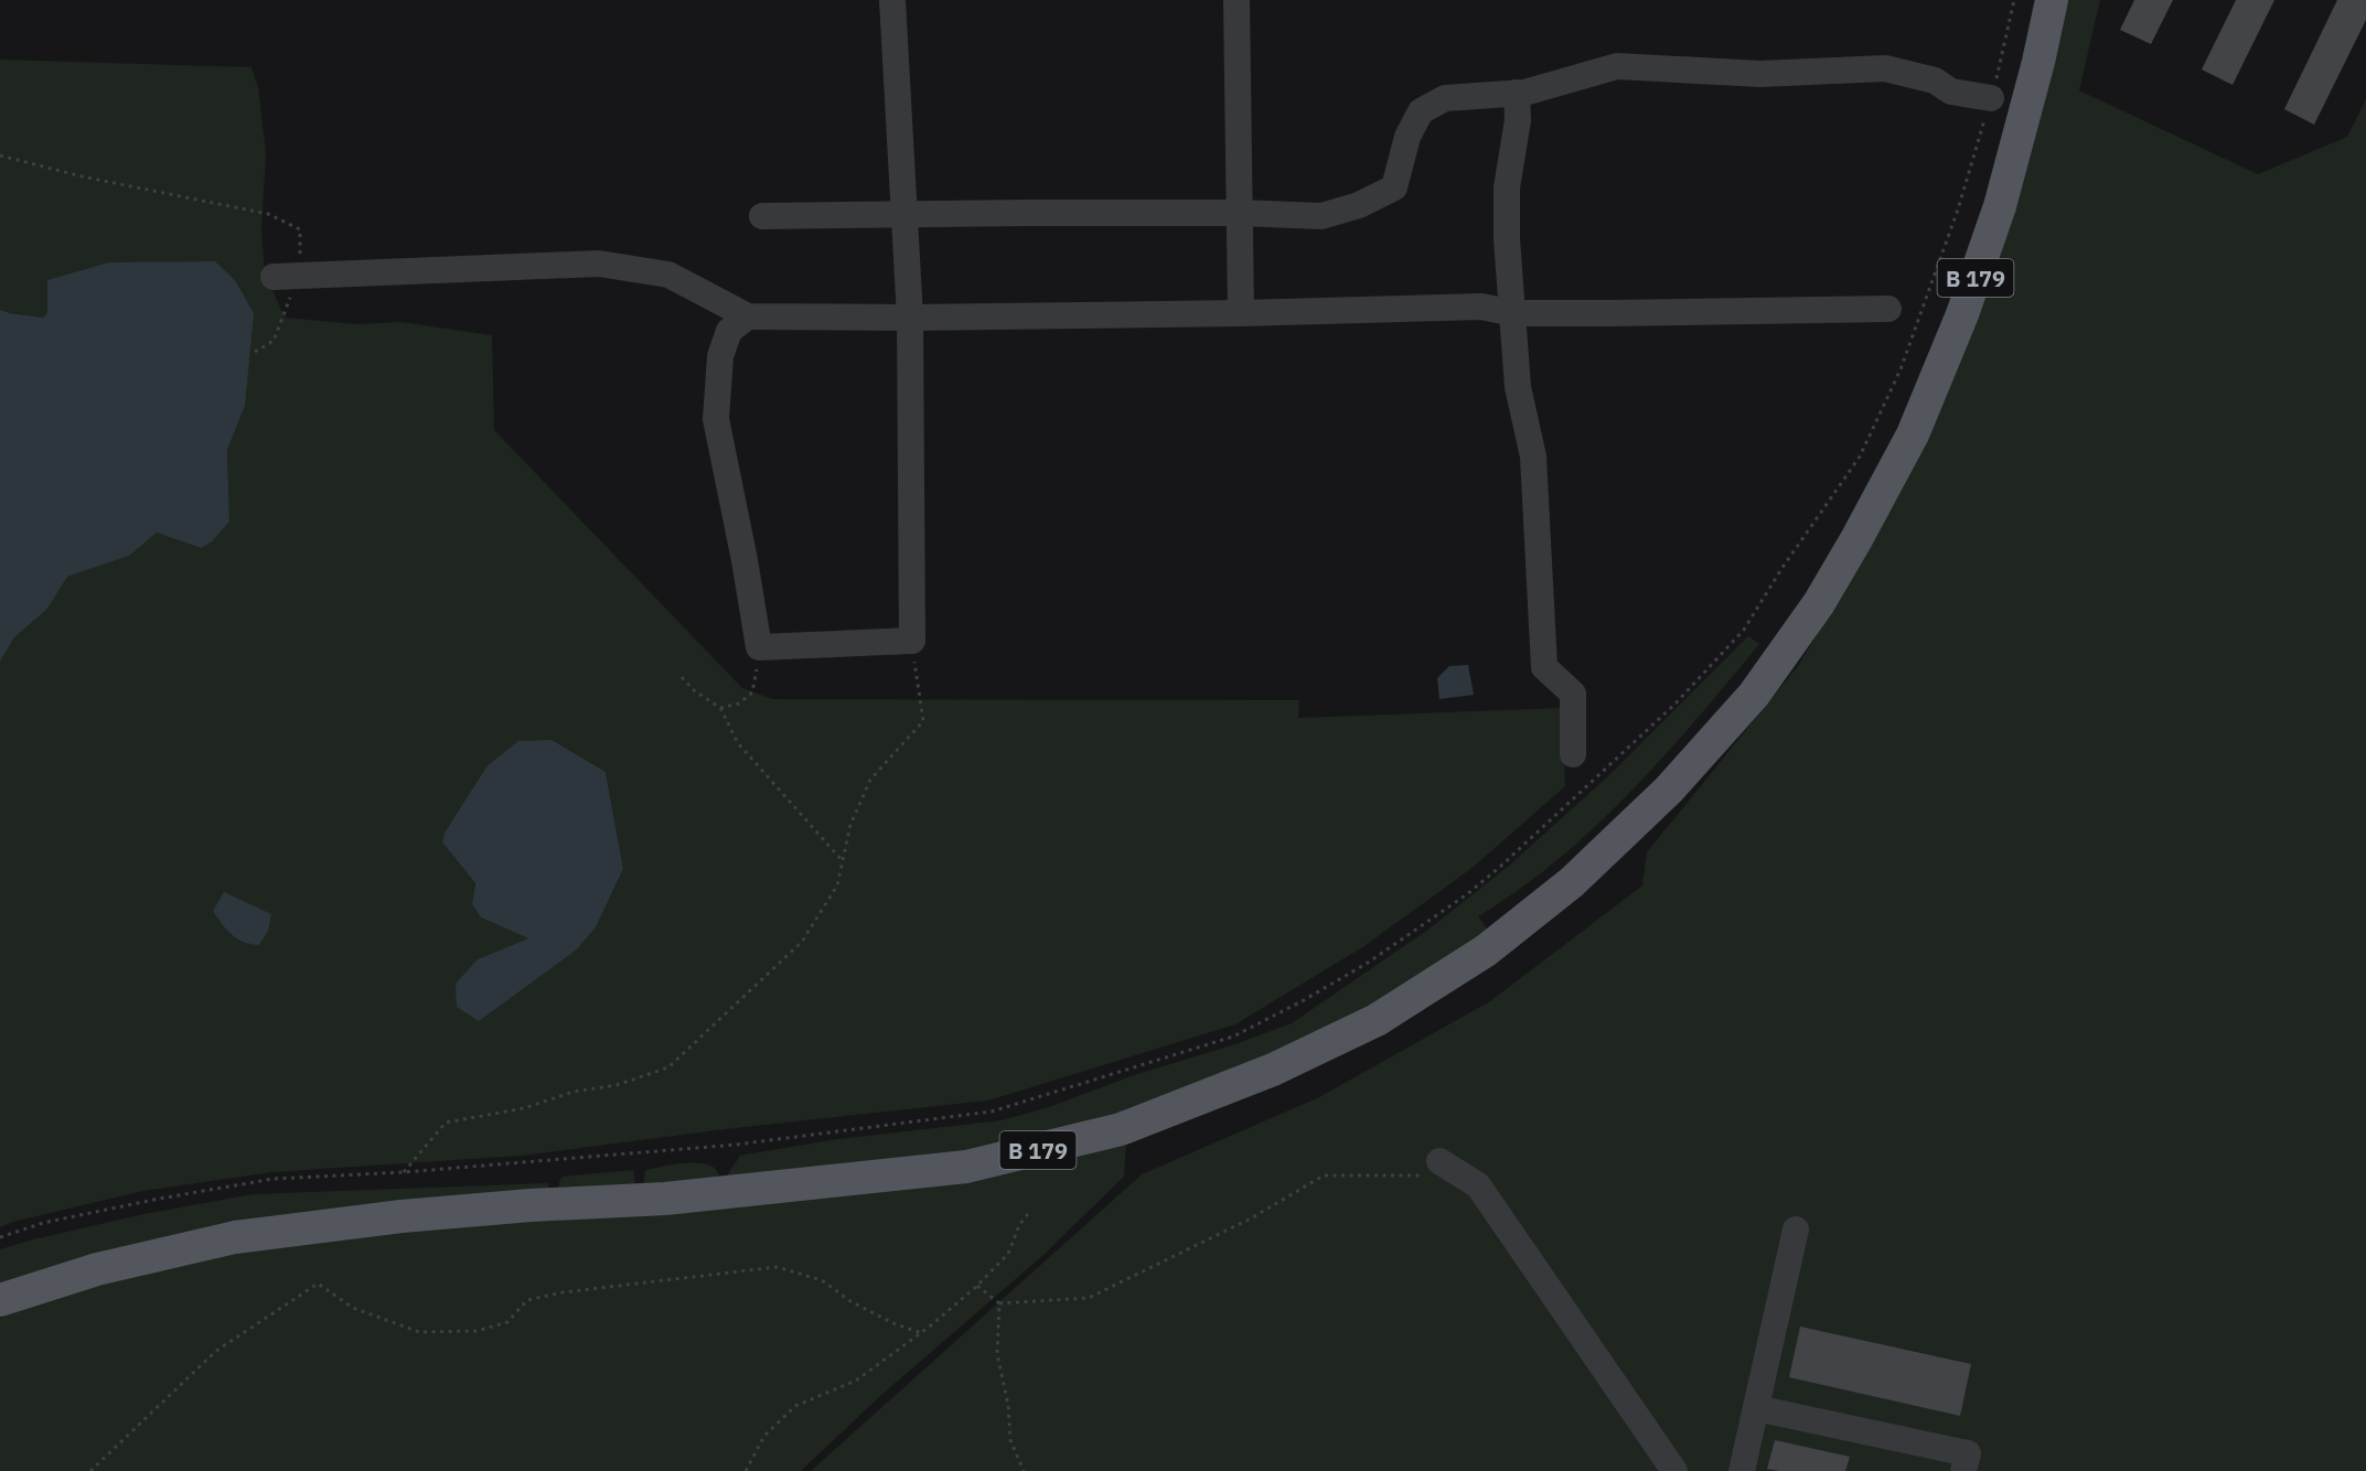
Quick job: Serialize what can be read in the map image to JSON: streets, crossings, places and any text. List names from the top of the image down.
{
  "streets": {
    "main road": ["B 179"]
  }
}
